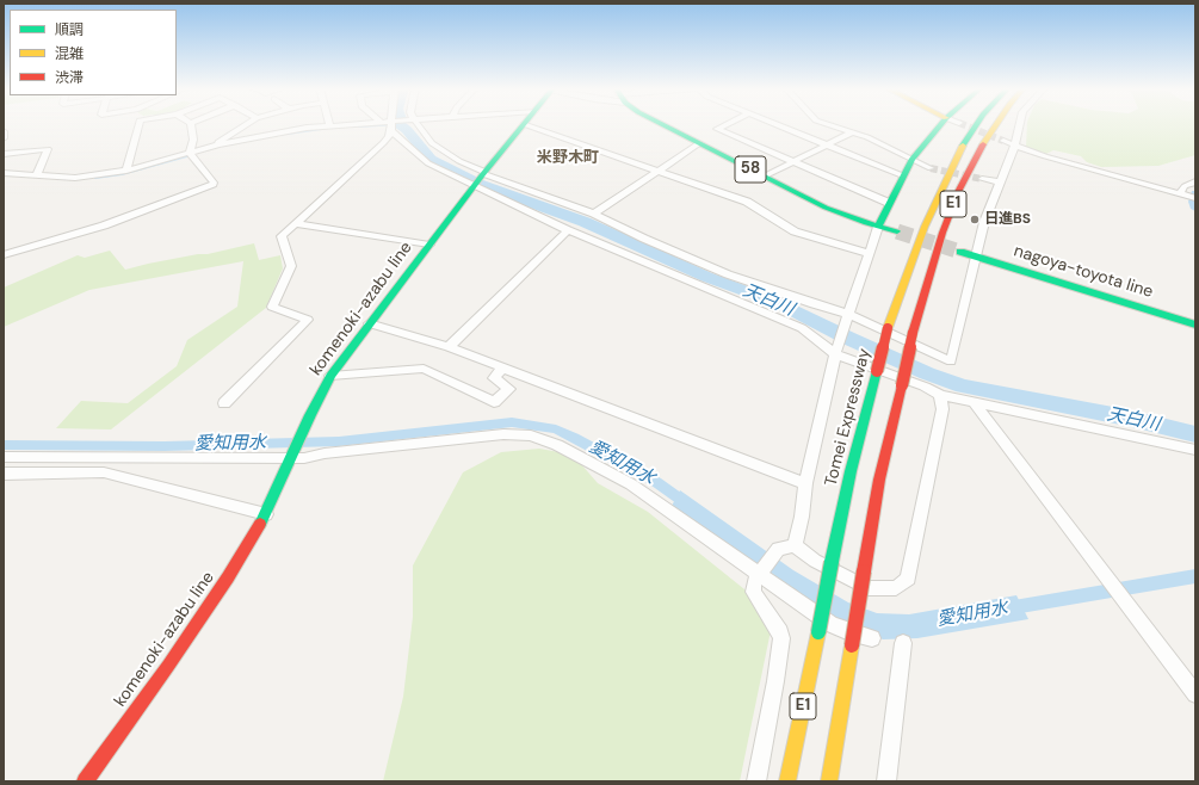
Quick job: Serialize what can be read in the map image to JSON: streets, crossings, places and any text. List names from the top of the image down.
{
  "streets": {
    "main road": [
      "58",
      "E1",
      "nagoya-toyota line",
      "komenoki-azabu line",
      "Tomei Expressway"
    ]
  },
  "districts": ["米野木町"],
  "water": ["天白川", "愛知用水"],
  "places": ["日進BS"],
  "legend": ["順調", "混雑", "渋滞"]
}
